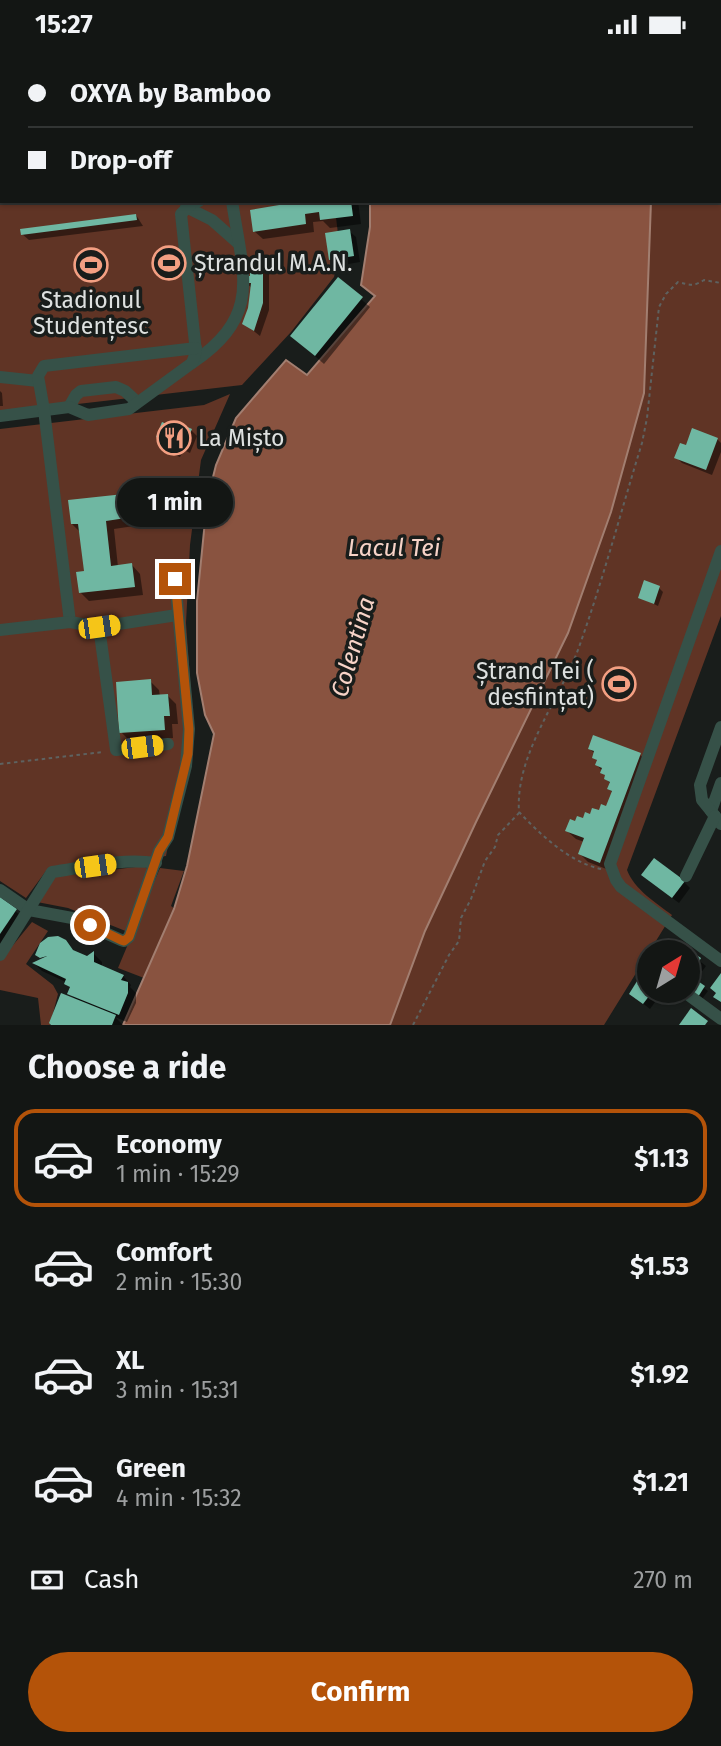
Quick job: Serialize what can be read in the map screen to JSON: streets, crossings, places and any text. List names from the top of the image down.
{
  "water": ["Lacul Tei", "Colentina"],
  "places": {
    "sports": ["Ștrandul M.A.N.", "Stadionul Studențesc", "Ștrand Tei ( desființat)"],
    "restaurant": ["La Mișto"]
  },
  "north": "top right",
  "page": {
    "status": "15:27",
    "banner": ["OXYA by Bamboo", "Drop-off"],
    "bubble": "1 min",
    "heading": "Choose a ride",
    "list": [
      {
        "name": "Economy",
        "note": "1 min · 15:29",
        "value": "$1.13"
      },
      {
        "name": "Comfort",
        "note": "2 min · 15:30",
        "value": "$1.53"
      },
      {
        "name": "XL",
        "note": "3 min · 15:31",
        "value": "$1.92"
      },
      {
        "name": "Green",
        "note": "4 min · 15:32",
        "value": "$1.21"
      }
    ],
    "pay": ["Cash", "270 m"],
    "buttons": "Confirm"
  }
}
